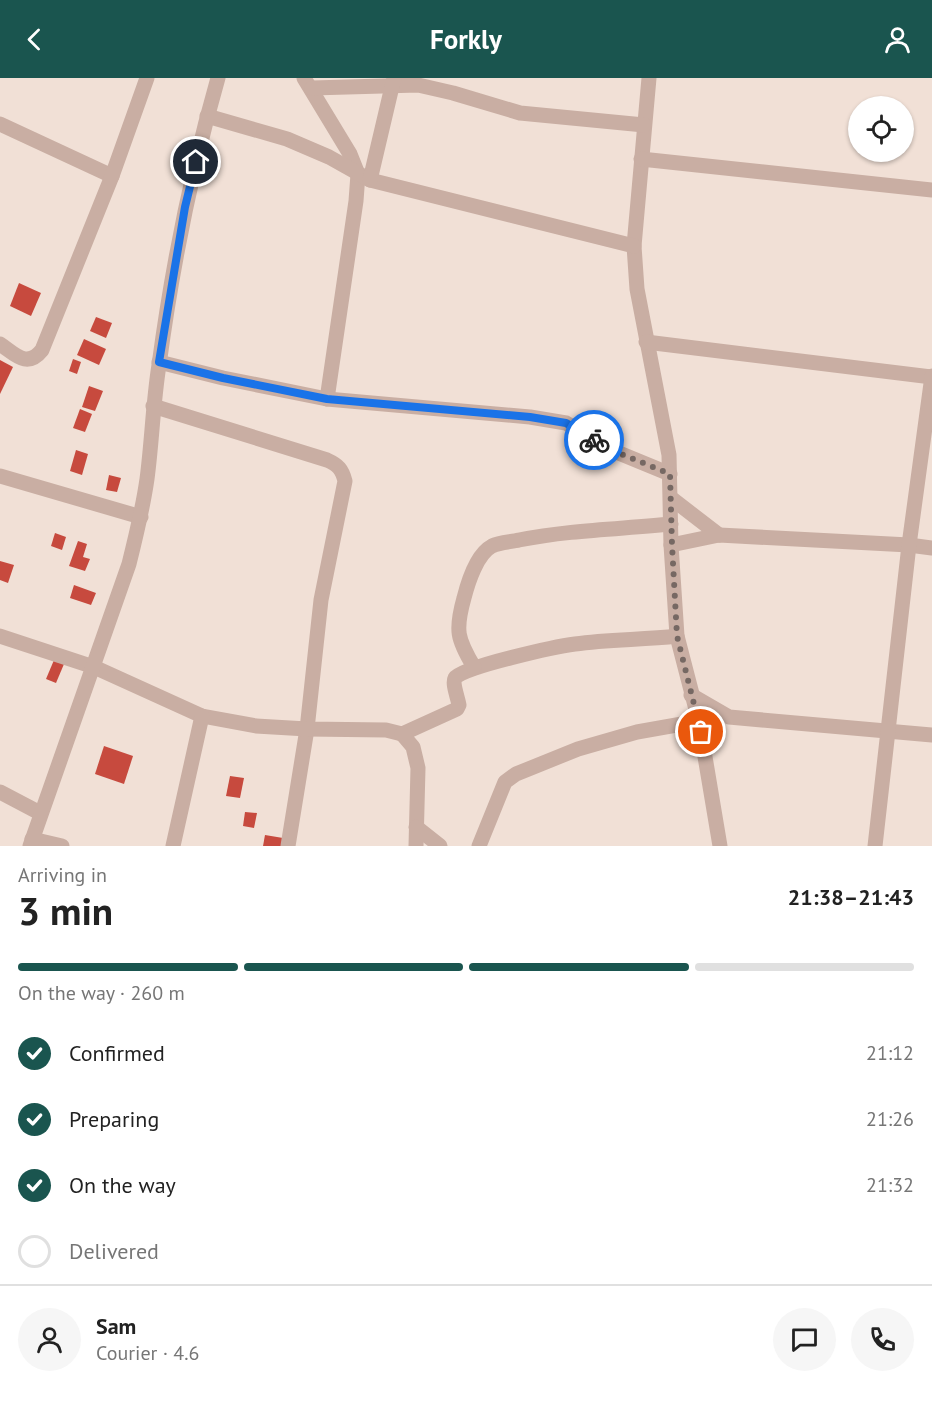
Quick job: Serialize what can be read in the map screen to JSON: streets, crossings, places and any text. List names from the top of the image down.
{
  "page": {
    "header": "Forkly",
    "heading": ["3 min", "Arriving in", "21:38–21:43"],
    "panel": ["Sam", "Courier · 4.6"],
    "bar": "On the way · 260 m",
    "list": [
      ["Confirmed", "21:12"],
      ["Preparing", "21:26"],
      ["On the way", "21:32"],
      "Delivered"
    ]
  }
}
